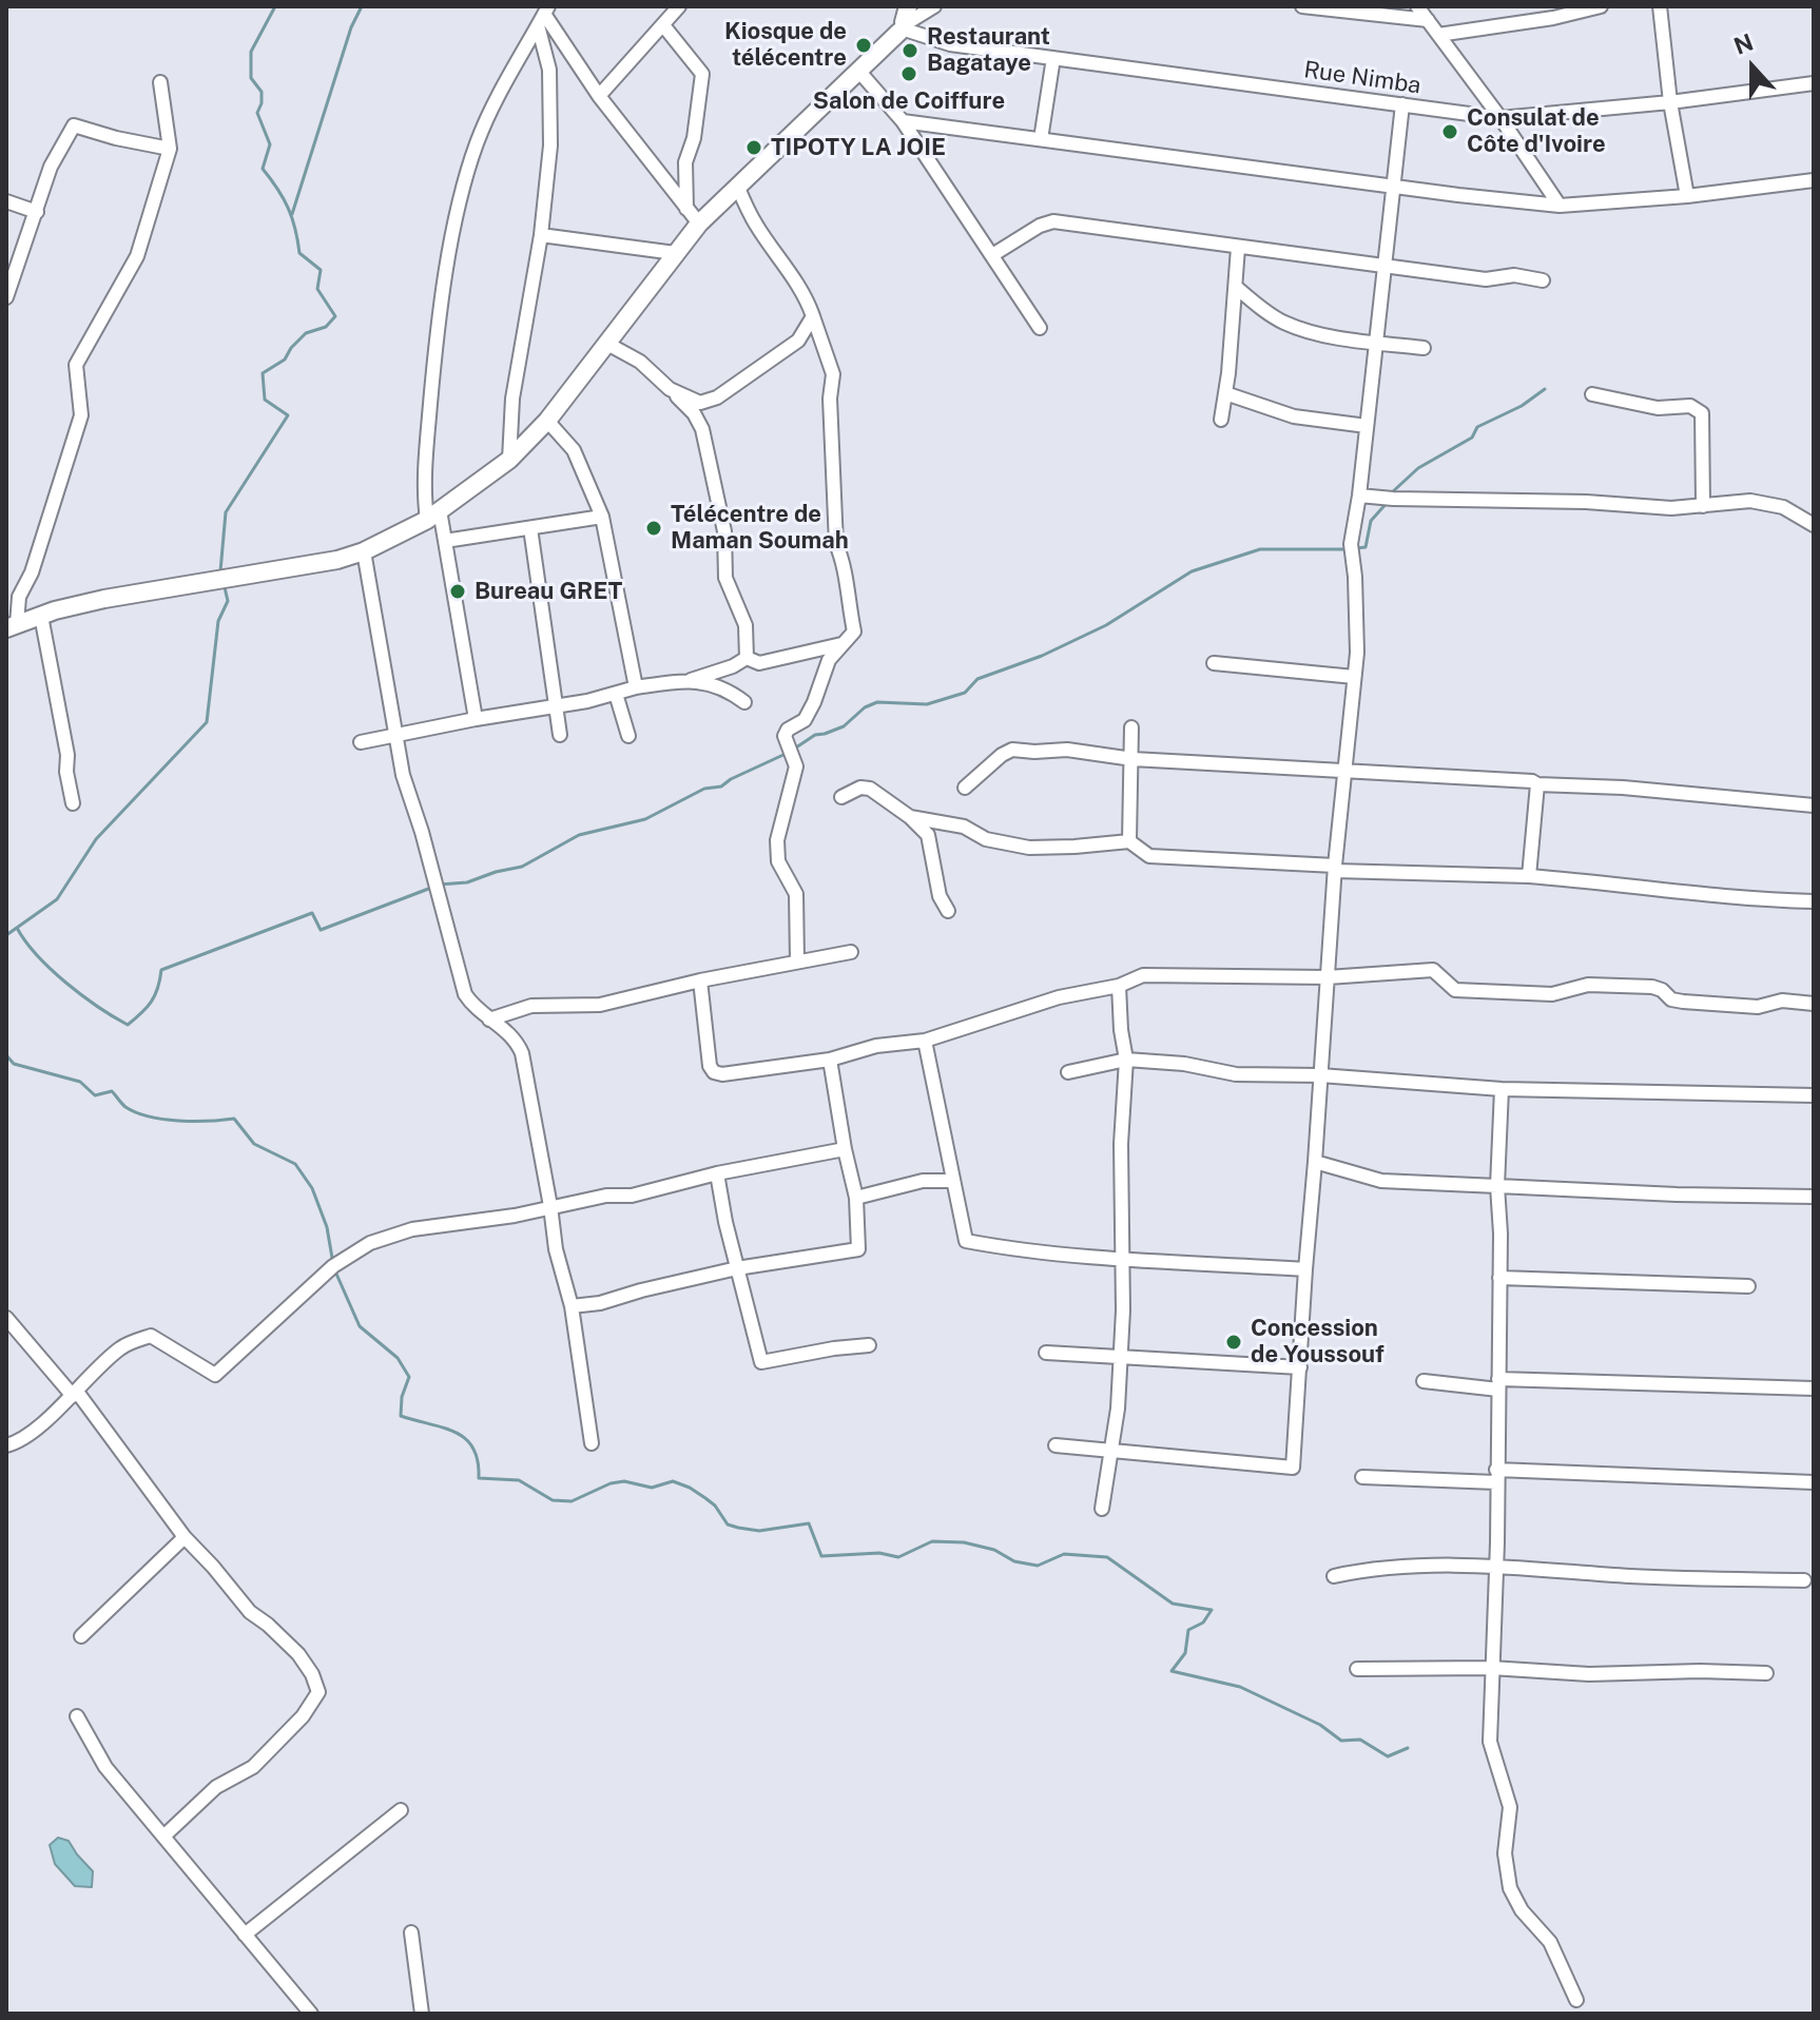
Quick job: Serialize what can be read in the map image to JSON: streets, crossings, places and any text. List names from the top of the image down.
{
  "streets": {
    "street": ["Rue Nimba"]
  },
  "places": [
    "Kiosque de télécentre",
    "Restaurant Bagataye",
    "Salon de Coiffure",
    "Consulat de Côte d'Ivoire",
    "TIPOTY LA JOIE",
    "Télécentre de Maman Soumah",
    "Bureau GRET",
    "Concession de Youssouf"
  ],
  "north": "top"
}
